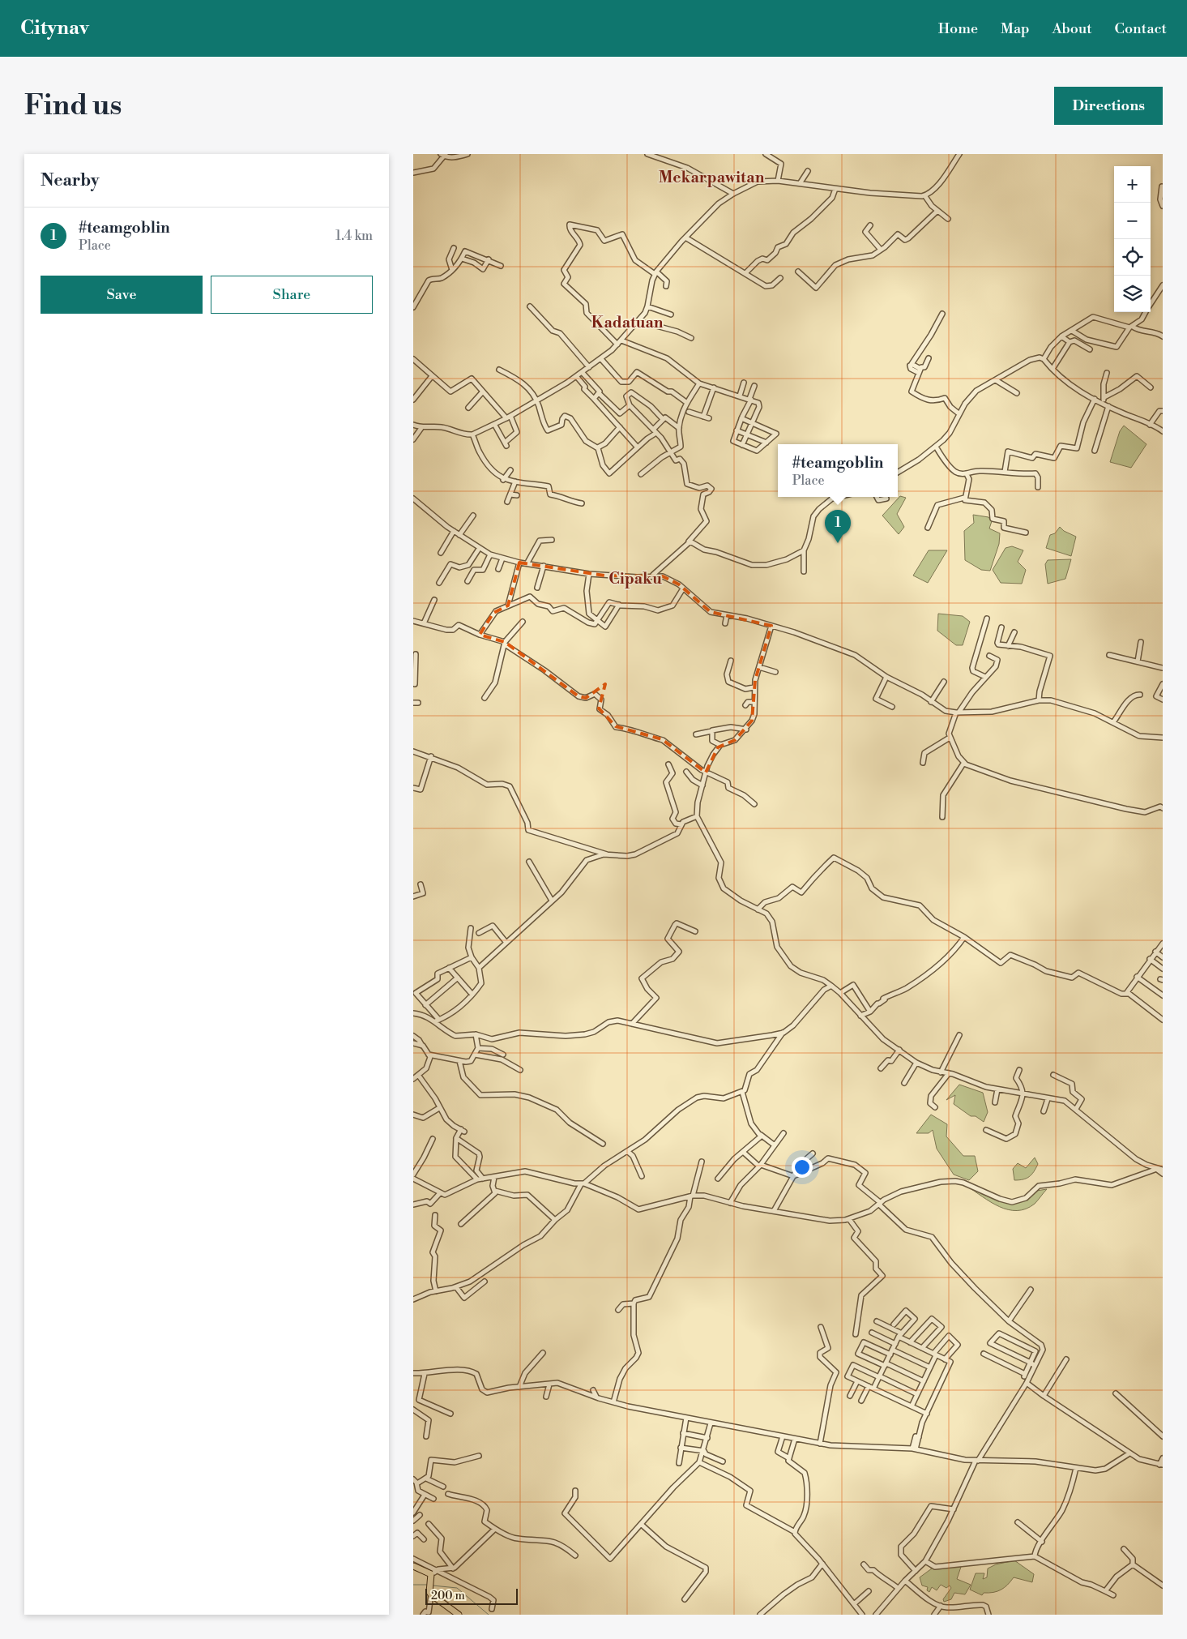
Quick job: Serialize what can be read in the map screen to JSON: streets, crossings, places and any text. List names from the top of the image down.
{
  "districts": ["Mekarpawitan", "Kadatuan", "Cipaku"],
  "scale_bar": "200 m",
  "page": {
    "header": "Citynav",
    "nav": [
      "Home",
      "Map",
      "About",
      "Contact"
    ],
    "buttons": [
      "Directions",
      ["Save", "Share"]
    ],
    "title": "Find us",
    "heading": "Nearby",
    "map_buttons": ["+", "−"],
    "list": [
      {
        "mark": "1",
        "name": "#teamgoblin",
        "note": "Place",
        "value": "1.4 km"
      }
    ],
    "popup": ["#teamgoblin", "Place"],
    "pins": "1",
    "scale": "200 m"
  }
}
